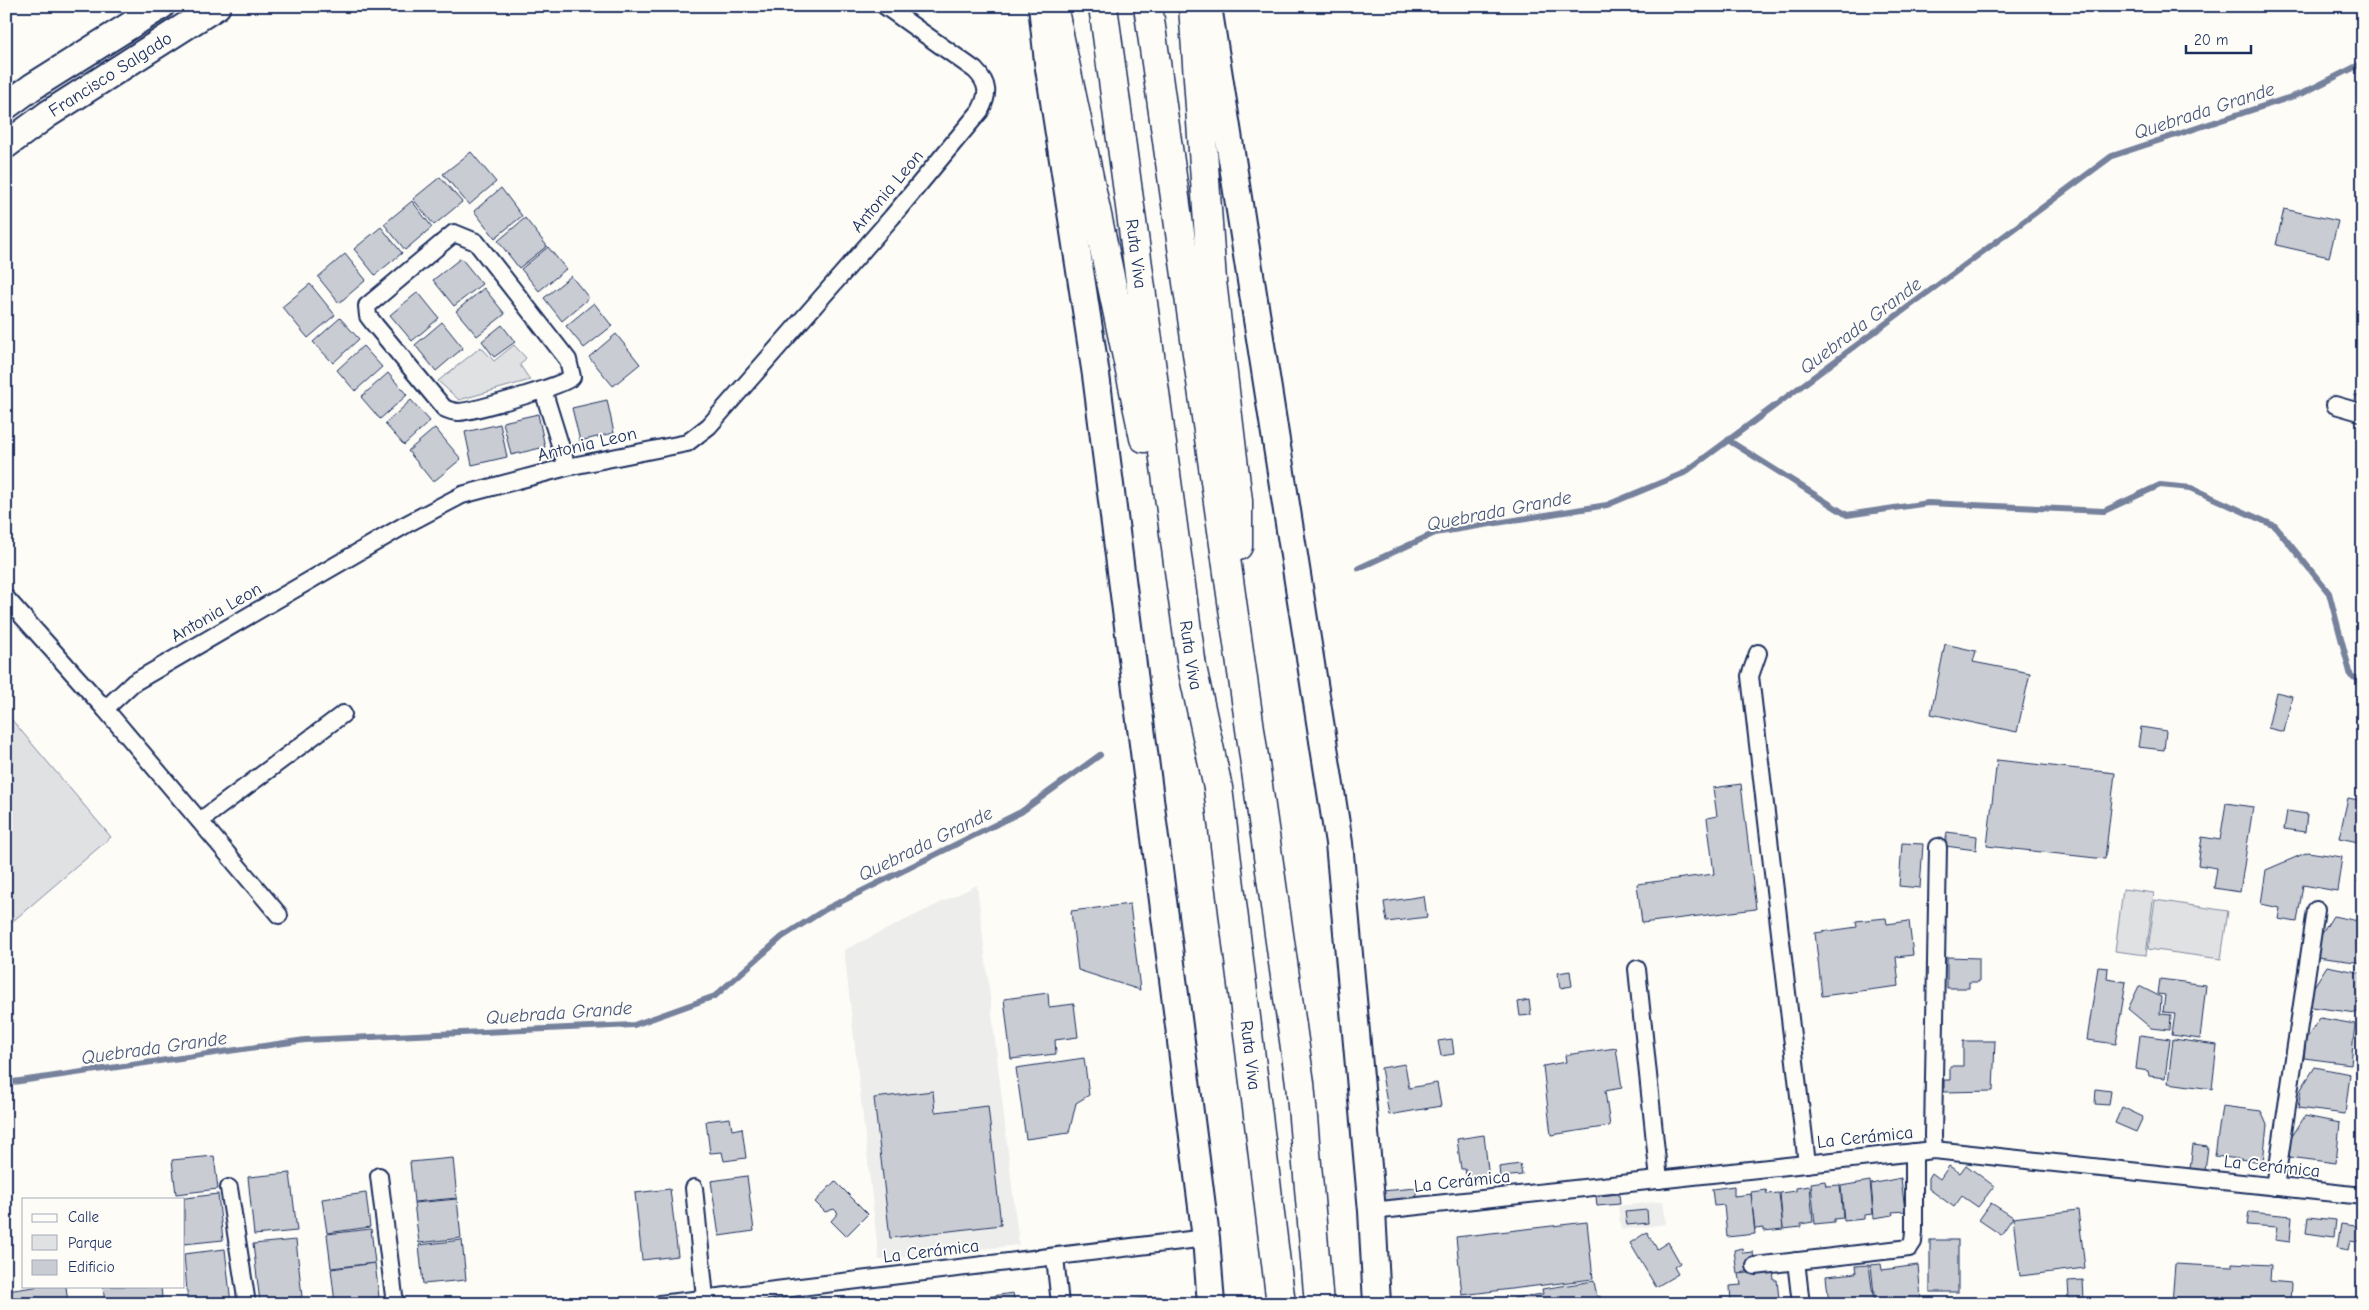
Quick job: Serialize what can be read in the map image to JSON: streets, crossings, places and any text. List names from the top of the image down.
{
  "streets": {
    "highway": ["Ruta Viva"],
    "main road": ["Francisco Salgado"],
    "street": ["Antonia Leon", "La Cerámica"]
  },
  "water": ["Quebrada Grande"],
  "legend": ["Calle", "Parque", "Edificio"],
  "scale_bar": "20 m"
}
